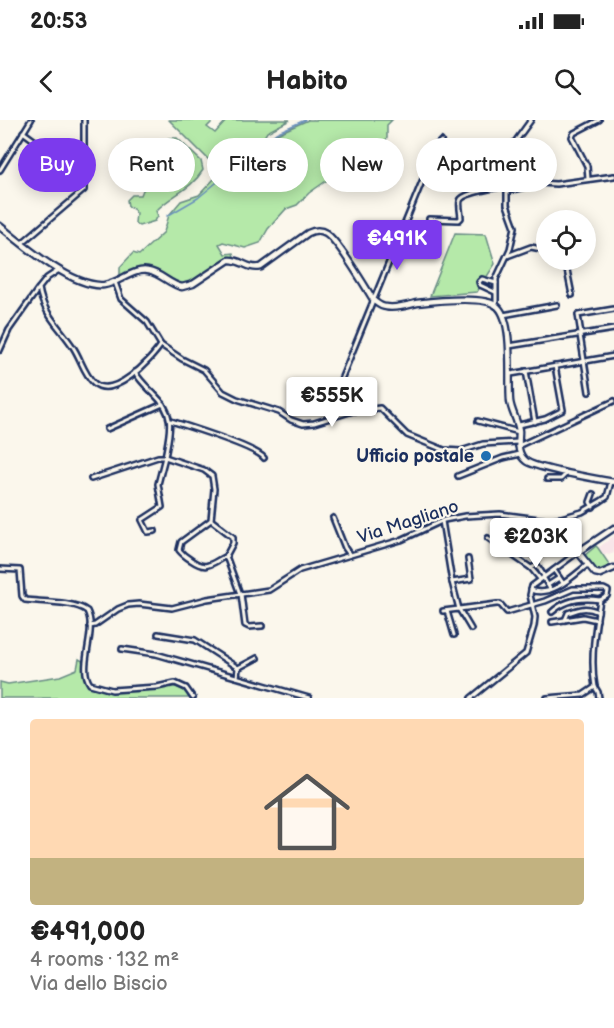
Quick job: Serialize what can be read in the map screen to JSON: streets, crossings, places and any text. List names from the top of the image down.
{
  "streets": {
    "street": ["Via Magliano"]
  },
  "places": ["Ufficio postale"],
  "page": {
    "status": "20:53",
    "header": "Habito",
    "chip": [
      "Buy",
      "Rent",
      "Filters",
      "New",
      "Apartment"
    ],
    "price": ["€491K", "€555K", "€203K"],
    "list": [
      {
        "name": "€491,000",
        "note": "4 rooms · 132 m² · Via dello Biscio"
      }
    ]
  }
}
